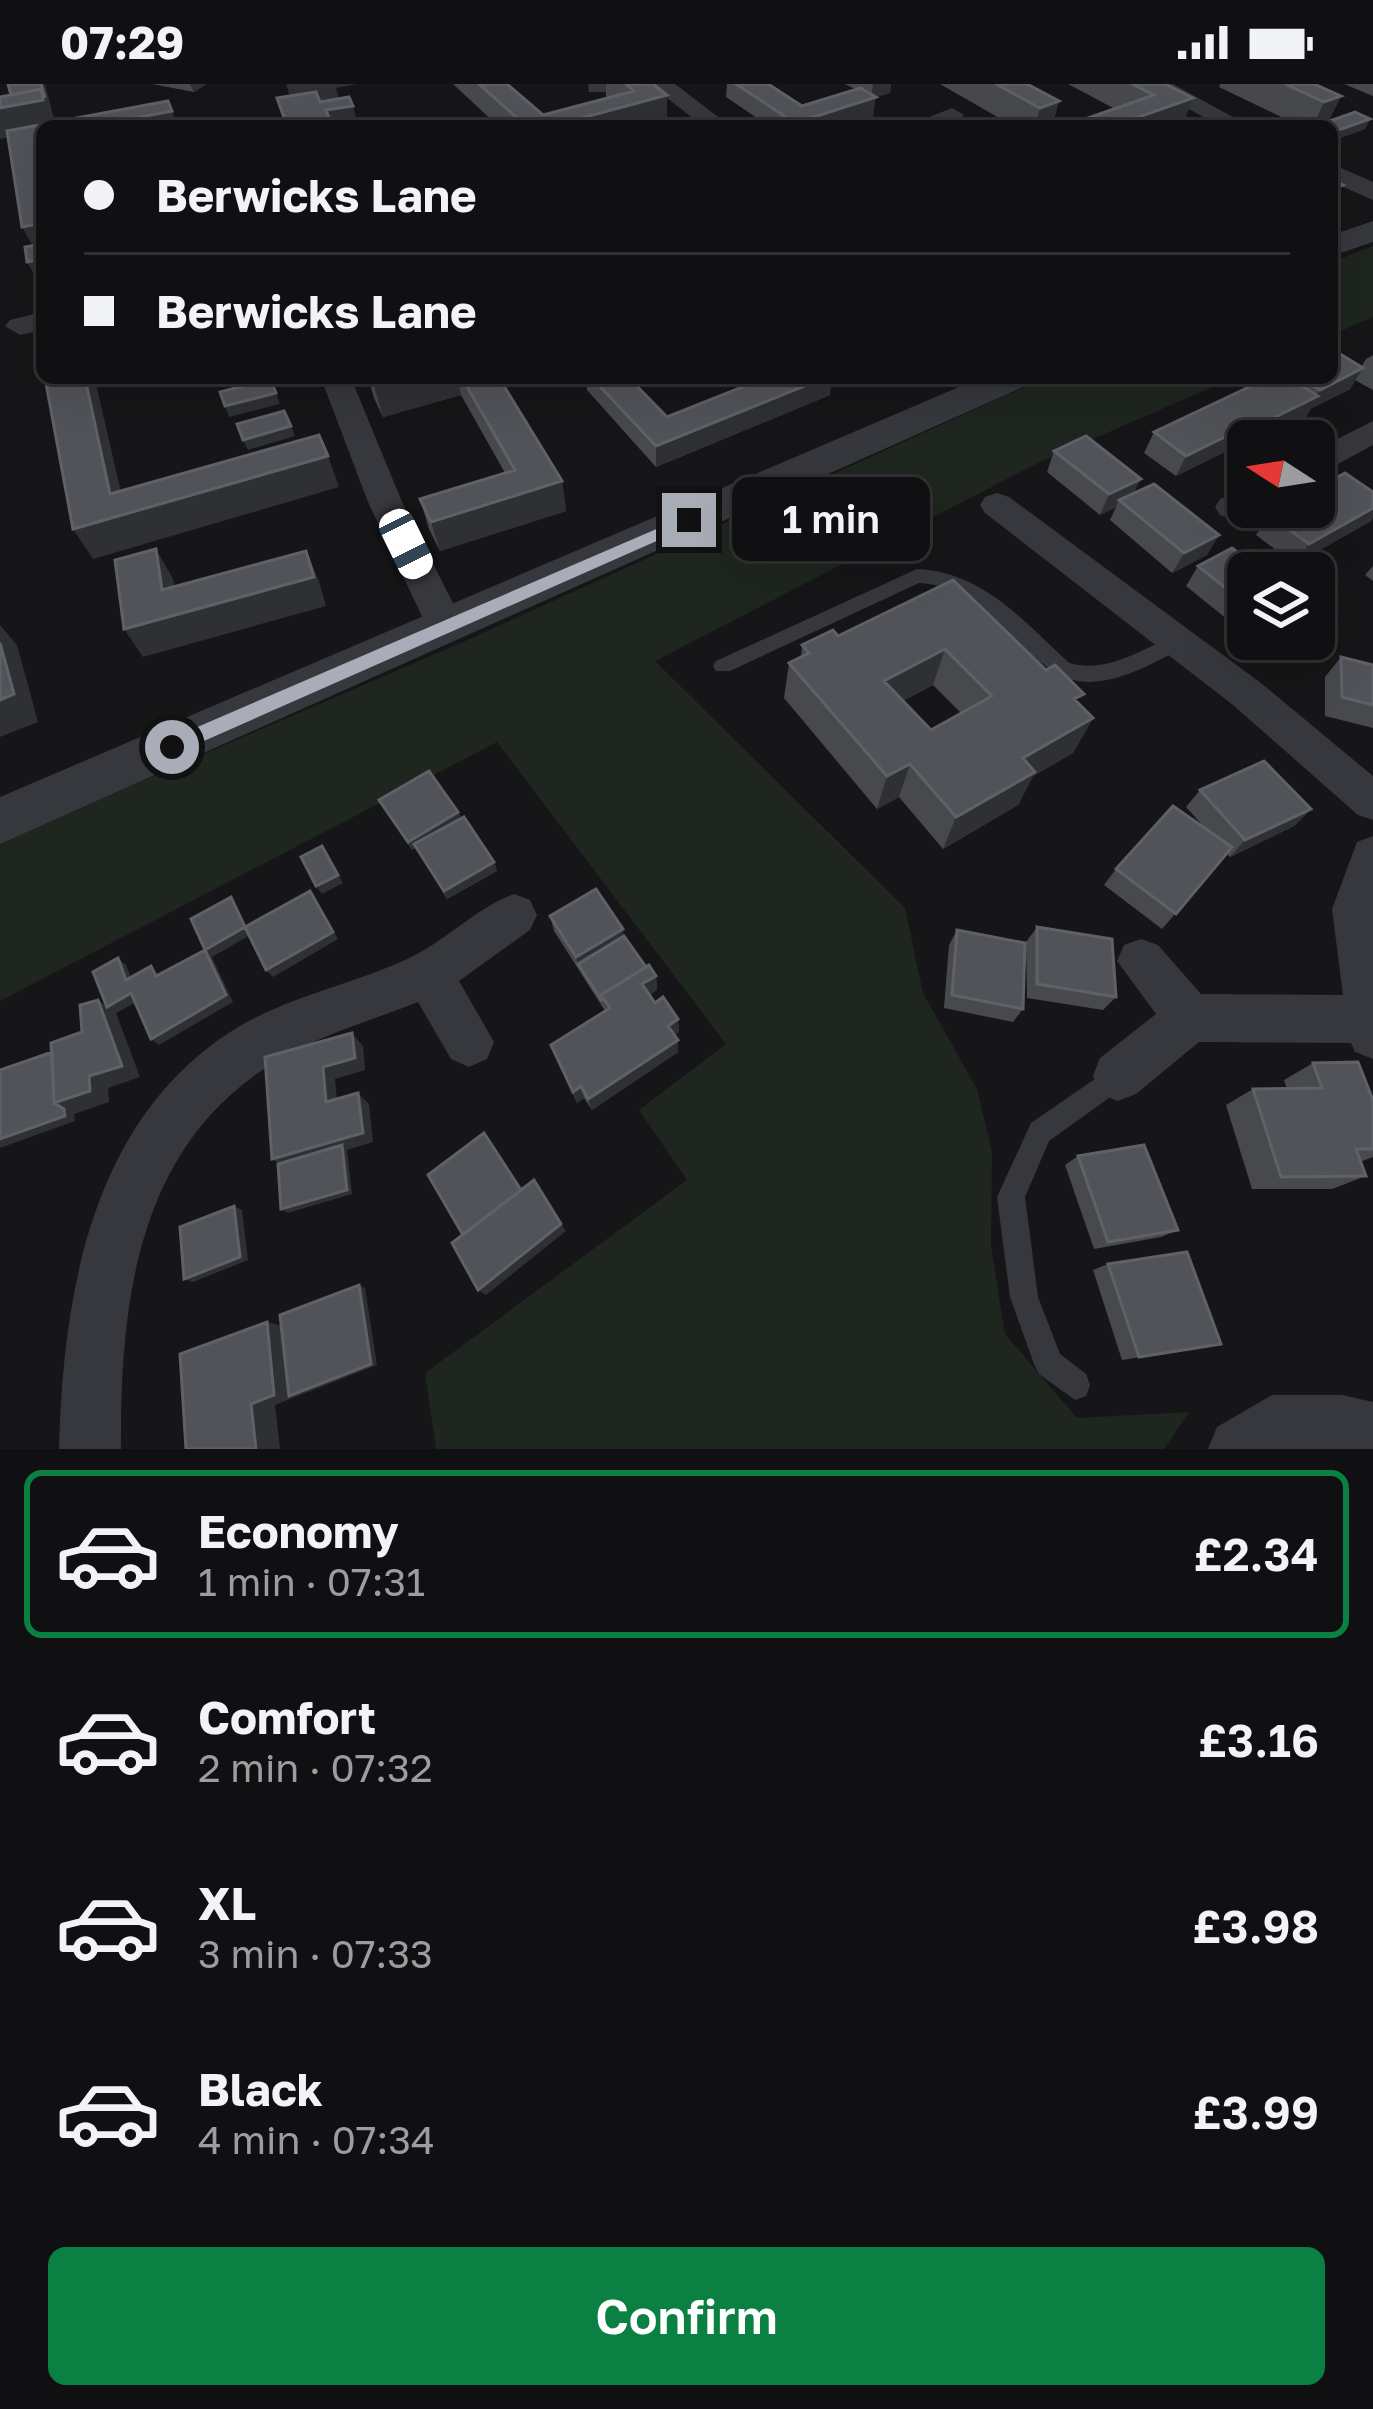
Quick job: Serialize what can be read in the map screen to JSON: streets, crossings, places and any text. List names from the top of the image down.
{
  "north": "left",
  "page": {
    "status": "07:29",
    "banner": ["Berwicks Lane", "Berwicks Lane"],
    "bubble": "1 min",
    "list": [
      {
        "name": "Economy",
        "note": "1 min · 07:31",
        "value": "£2.34"
      },
      {
        "name": "Comfort",
        "note": "2 min · 07:32",
        "value": "£3.16"
      },
      {
        "name": "XL",
        "note": "3 min · 07:33",
        "value": "£3.98"
      },
      {
        "name": "Black",
        "note": "4 min · 07:34",
        "value": "£3.99"
      }
    ],
    "buttons": "Confirm"
  }
}
